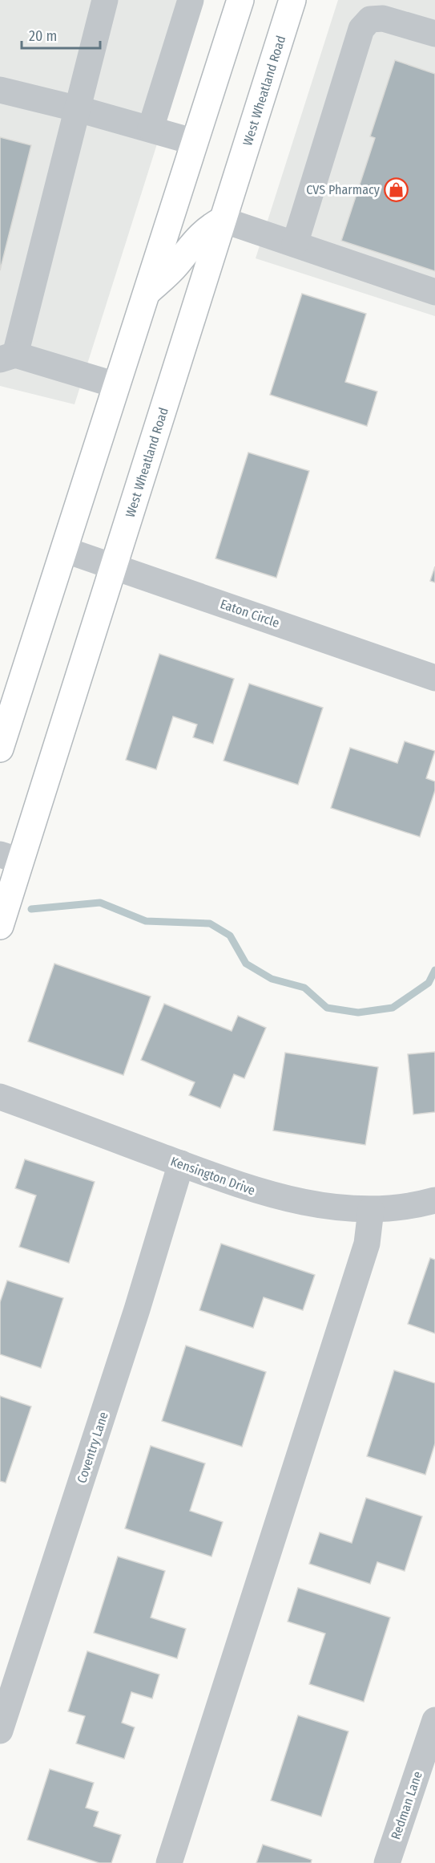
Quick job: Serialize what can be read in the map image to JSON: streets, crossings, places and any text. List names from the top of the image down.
{
  "streets": {
    "main road": ["West Wheatland Road"],
    "street": [
      "Eaton Circle",
      "Kensington Drive",
      "Coventry Lane",
      "Redman Lane"
    ]
  },
  "crossings": [
    ["West Wheatland Road", "Eaton Circle"],
    ["Kensington Drive", "Coventry Lane"]
  ],
  "places": {
    "shop": ["CVS Pharmacy"]
  },
  "scale_bar": "20 m"
}
